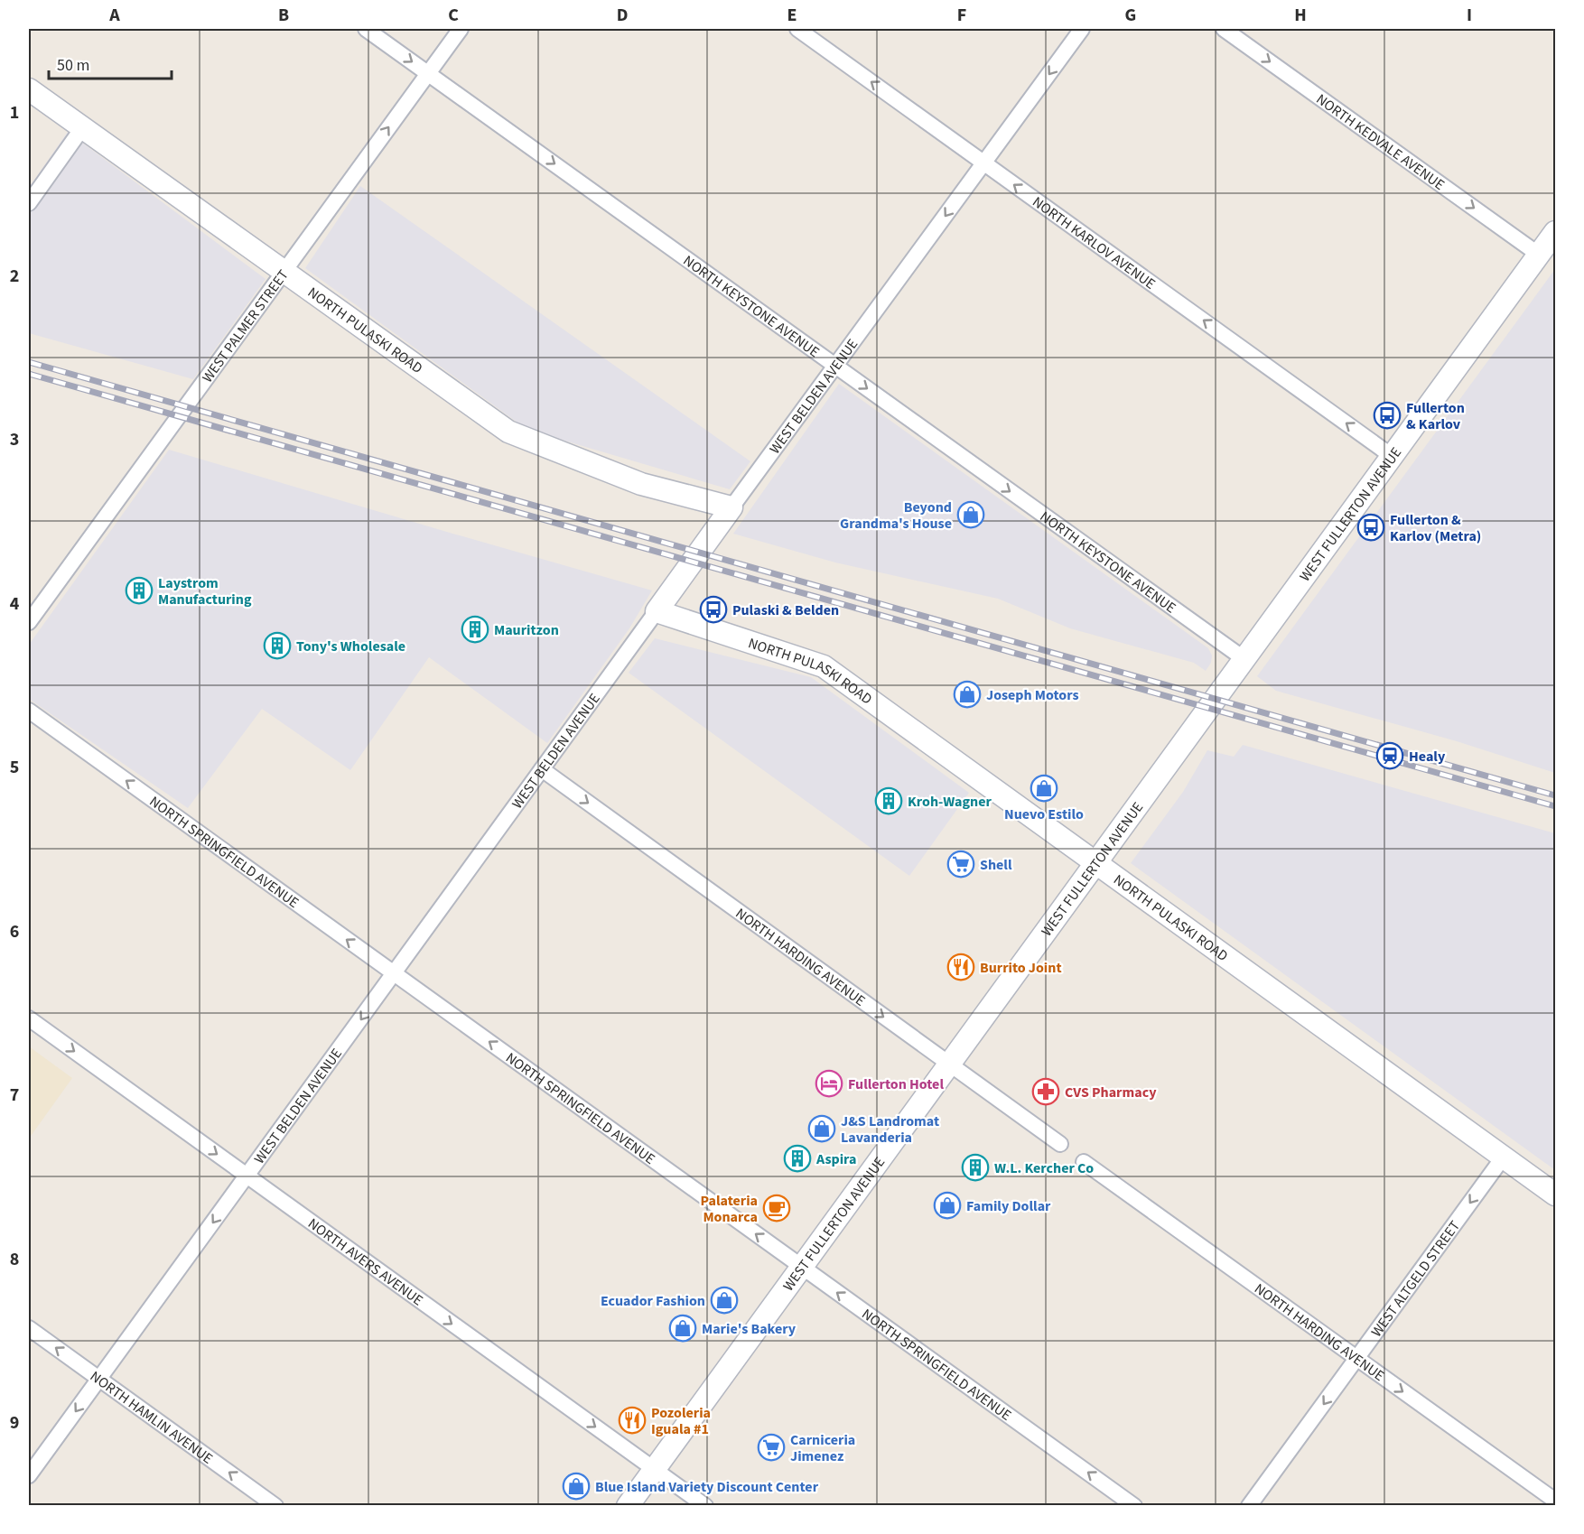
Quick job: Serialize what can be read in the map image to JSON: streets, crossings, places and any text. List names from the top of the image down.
{
  "streets": {
    "main road": ["NORTH PULASKI ROAD", "WEST BELDEN AVENUE", "WEST FULLERTON AVENUE"],
    "street": [
      "NORTH KEDVALE AVENUE",
      "NORTH KARLOV AVENUE",
      "NORTH KEYSTONE AVENUE",
      "WEST PALMER STREET",
      "NORTH SPRINGFIELD AVENUE",
      "NORTH HARDING AVENUE",
      "NORTH AVERS AVENUE",
      "WEST ALTGELD STREET",
      "NORTH HAMLIN AVENUE"
    ]
  },
  "crossings": [
    ["NORTH KEDVALE AVENUE", "WEST FULLERTON AVENUE"],
    ["NORTH KARLOV AVENUE", "WEST BELDEN AVENUE"],
    ["NORTH KARLOV AVENUE", "WEST FULLERTON AVENUE"],
    ["NORTH KEYSTONE AVENUE", "WEST PALMER STREET"],
    ["NORTH KEYSTONE AVENUE", "WEST BELDEN AVENUE"],
    ["NORTH KEYSTONE AVENUE", "WEST FULLERTON AVENUE"],
    ["WEST PALMER STREET", "NORTH PULASKI ROAD"],
    ["NORTH PULASKI ROAD", "WEST BELDEN AVENUE"],
    ["NORTH PULASKI ROAD", "WEST FULLERTON AVENUE"],
    ["NORTH PULASKI ROAD", "WEST ALTGELD STREET"],
    ["WEST BELDEN AVENUE", "NORTH SPRINGFIELD AVENUE"],
    ["WEST BELDEN AVENUE", "NORTH HARDING AVENUE"],
    ["WEST BELDEN AVENUE", "NORTH AVERS AVENUE"],
    ["WEST BELDEN AVENUE", "NORTH HAMLIN AVENUE"],
    ["WEST FULLERTON AVENUE", "NORTH SPRINGFIELD AVENUE"],
    ["WEST FULLERTON AVENUE", "NORTH HARDING AVENUE"],
    ["WEST FULLERTON AVENUE", "NORTH AVERS AVENUE"],
    ["NORTH HARDING AVENUE", "WEST ALTGELD STREET"]
  ],
  "one_way": [
    "NORTH KEDVALE AVENUE",
    "NORTH KARLOV AVENUE",
    "NORTH KEYSTONE AVENUE",
    "WEST BELDEN AVENUE",
    "NORTH SPRINGFIELD AVENUE",
    "NORTH HARDING AVENUE",
    "NORTH AVERS AVENUE",
    "WEST ALTGELD STREET",
    "NORTH HAMLIN AVENUE"
  ],
  "places": {
    "bus stop": ["Fullerton & Karlov", "Fullerton & Karlov (Metra)", "Pulaski & Belden"],
    "shop": [
      "Beyond Grandma's House",
      "Joseph Motors",
      "Nuevo Estilo",
      "J&S Landromat Lavanderia",
      "Family Dollar",
      "Ecuador Fashion",
      "Marie's Bakery",
      "Blue Island Variety Discount Center"
    ],
    "building": [
      "Laystrom Manufacturing",
      "Mauritzon",
      "Tony's Wholesale",
      "Kroh-Wagner",
      "Aspira",
      "W.L. Kercher Co"
    ],
    "station": ["Healy"],
    "supermarket": ["Shell", "Carniceria Jimenez"],
    "restaurant": ["Burrito Joint", "Pozoleria Iguala #1"],
    "hotel": ["Fullerton Hotel"],
    "pharmacy": ["CVS Pharmacy"],
    "cafe": ["Palateria Monarca"]
  },
  "scale_bar": "50 m",
  "grid": {
    "columns": [
      "A",
      "B",
      "C",
      "D",
      "E",
      "F",
      "G",
      "H",
      "I"
    ],
    "rows": [
      "1",
      "2",
      "3",
      "4",
      "5",
      "6",
      "7",
      "8",
      "9"
    ]
  }
}
